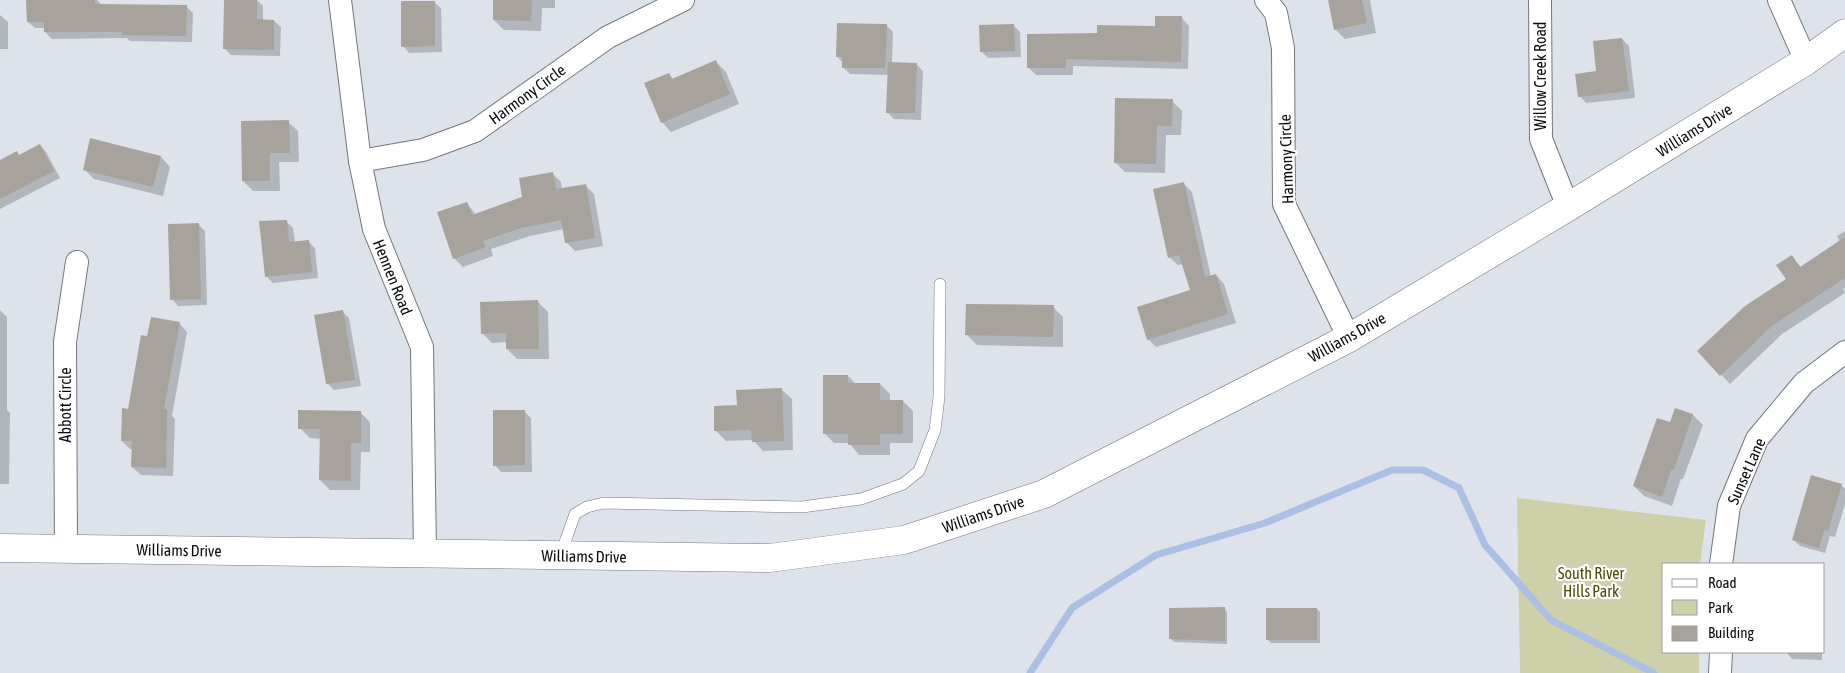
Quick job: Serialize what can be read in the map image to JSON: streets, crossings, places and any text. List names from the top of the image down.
{
  "streets": {
    "main road": ["Williams Drive"],
    "street": [
      "Willow Creek Road",
      "Harmony Circle",
      "Hennen Road",
      "Abbott Circle",
      "Sunset Lane"
    ]
  },
  "crossings": [
    ["Willow Creek Road", "Williams Drive"],
    ["Harmony Circle", "Williams Drive"],
    ["Harmony Circle", "Hennen Road"],
    ["Williams Drive", "Hennen Road"],
    ["Williams Drive", "Abbott Circle"]
  ],
  "parks": ["South River Hills Park"],
  "legend": ["Road", "Park", "Building"]
}
